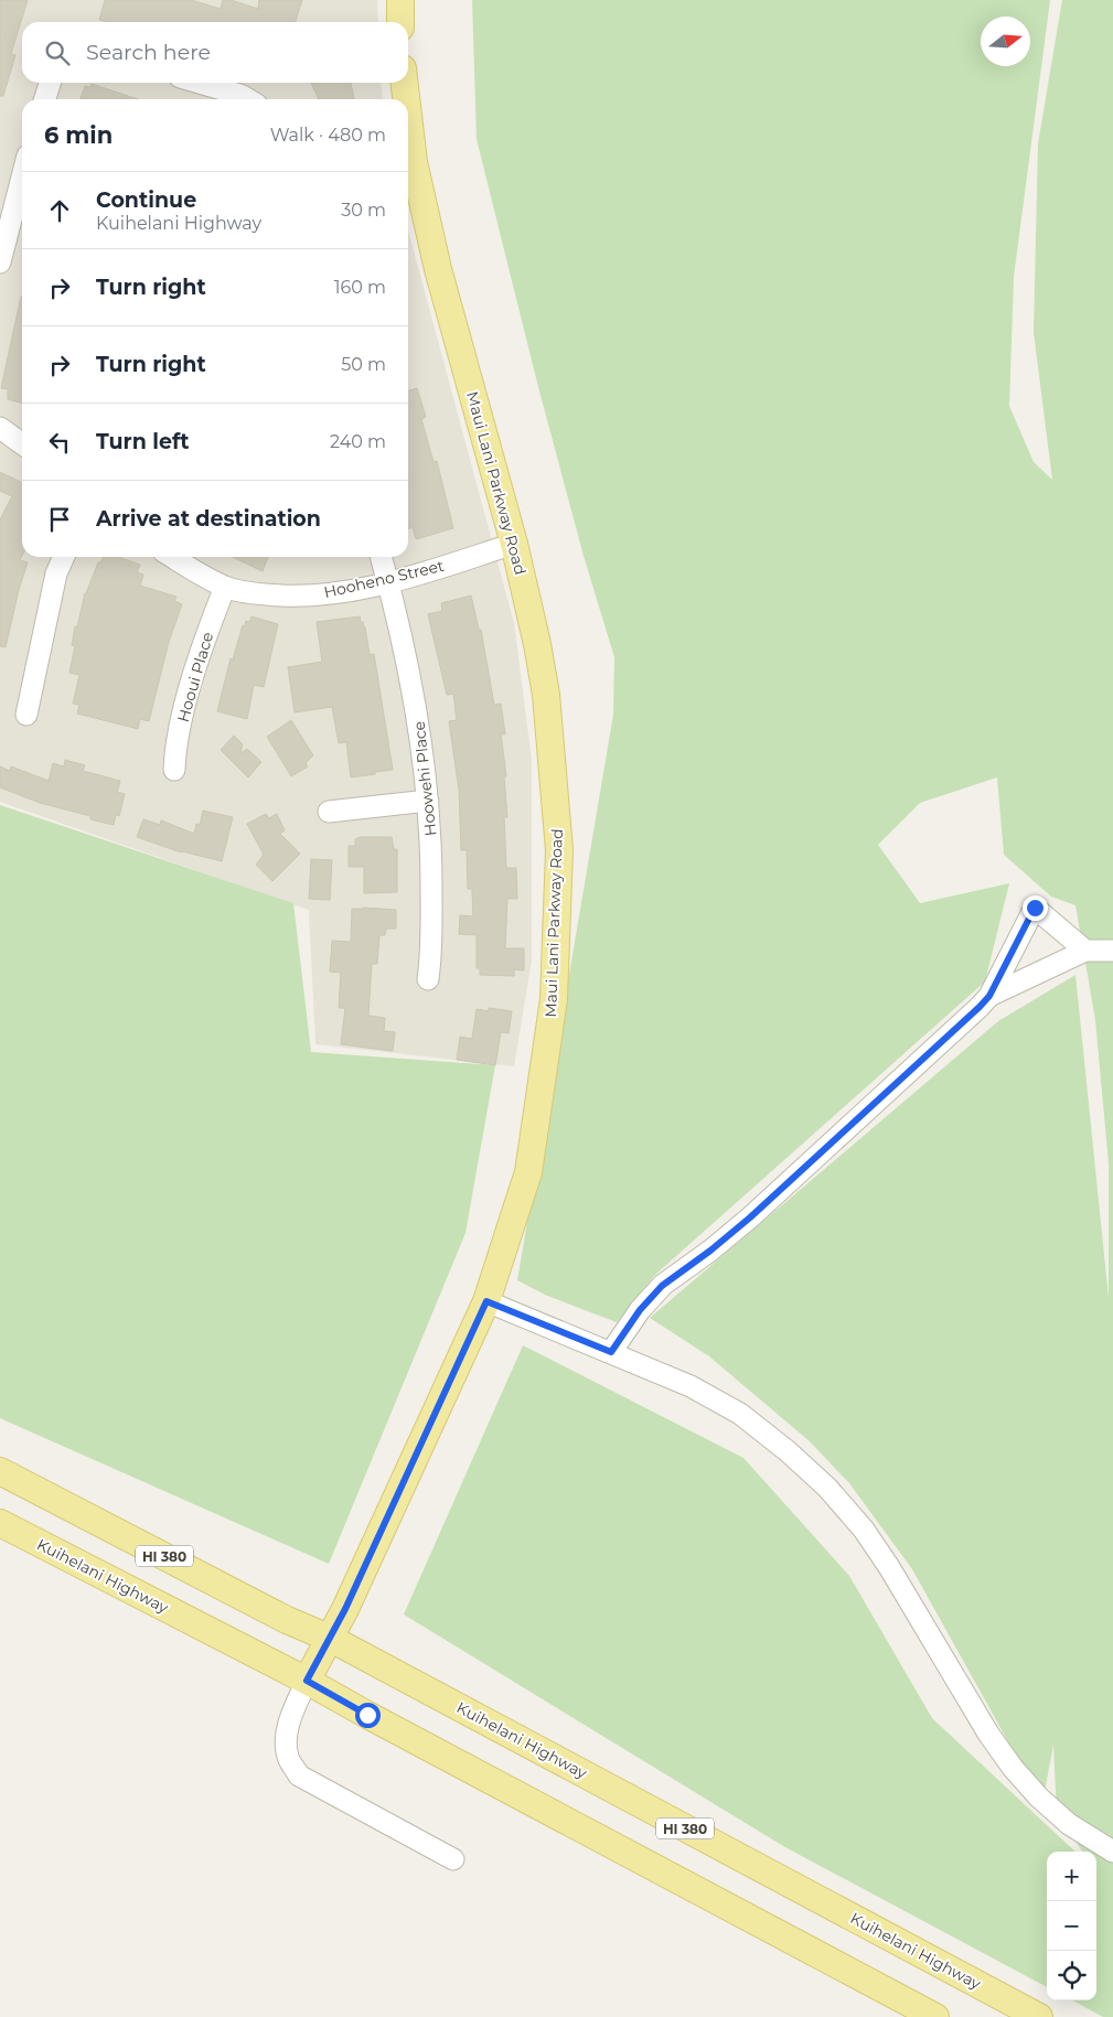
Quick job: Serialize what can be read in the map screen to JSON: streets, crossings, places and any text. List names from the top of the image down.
{
  "streets": {
    "main road": ["Maui Lani Parkway Road", "HI 380", "Kuihelani Highway"],
    "street": ["Hooheno Street", "Hooui Place", "Hoowehi Place"]
  },
  "crossings": [
    ["Maui Lani Parkway Road", "Hooheno Street"],
    ["Maui Lani Parkway Road", "Kuihelani Highway"],
    ["Hooheno Street", "Hooui Place"],
    ["Hooheno Street", "Hoowehi Place"]
  ],
  "north": "right",
  "page": {
    "search": "Search here",
    "heading": ["6 min", "Walk · 480 m"],
    "list": [
      ["Continue", "Kuihelani Highway", "30 m"],
      ["Turn right", "160 m"],
      ["Turn right", "50 m"],
      ["Turn left", "240 m"],
      "Arrive at destination"
    ],
    "map_buttons": ["+", "−"]
  }
}
